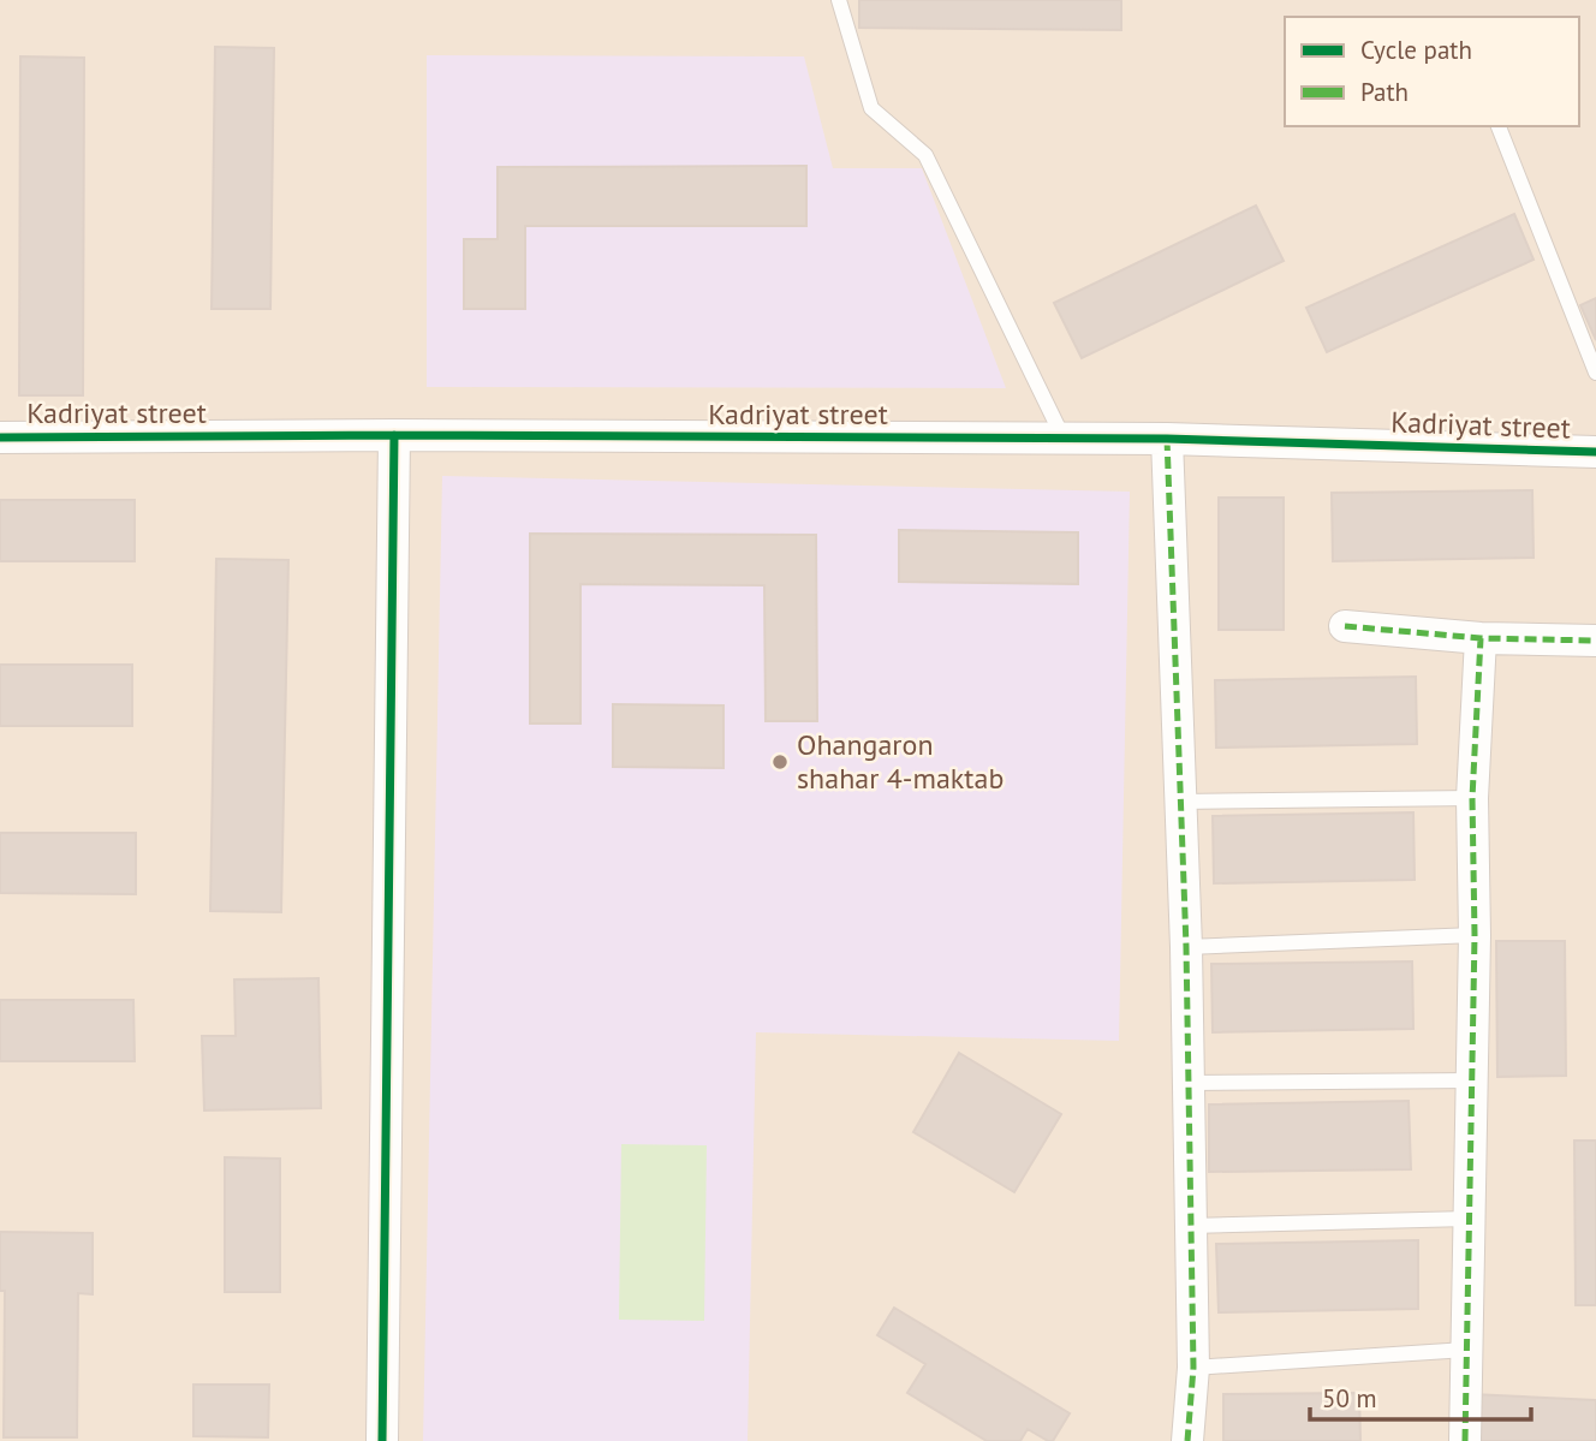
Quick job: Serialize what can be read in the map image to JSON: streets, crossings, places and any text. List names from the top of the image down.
{
  "streets": {
    "street": ["Kadriyat street"]
  },
  "places": ["Ohangaron shahar 4-maktab"],
  "legend": ["Cycle path", "Path"],
  "scale_bar": "50 m"
}
